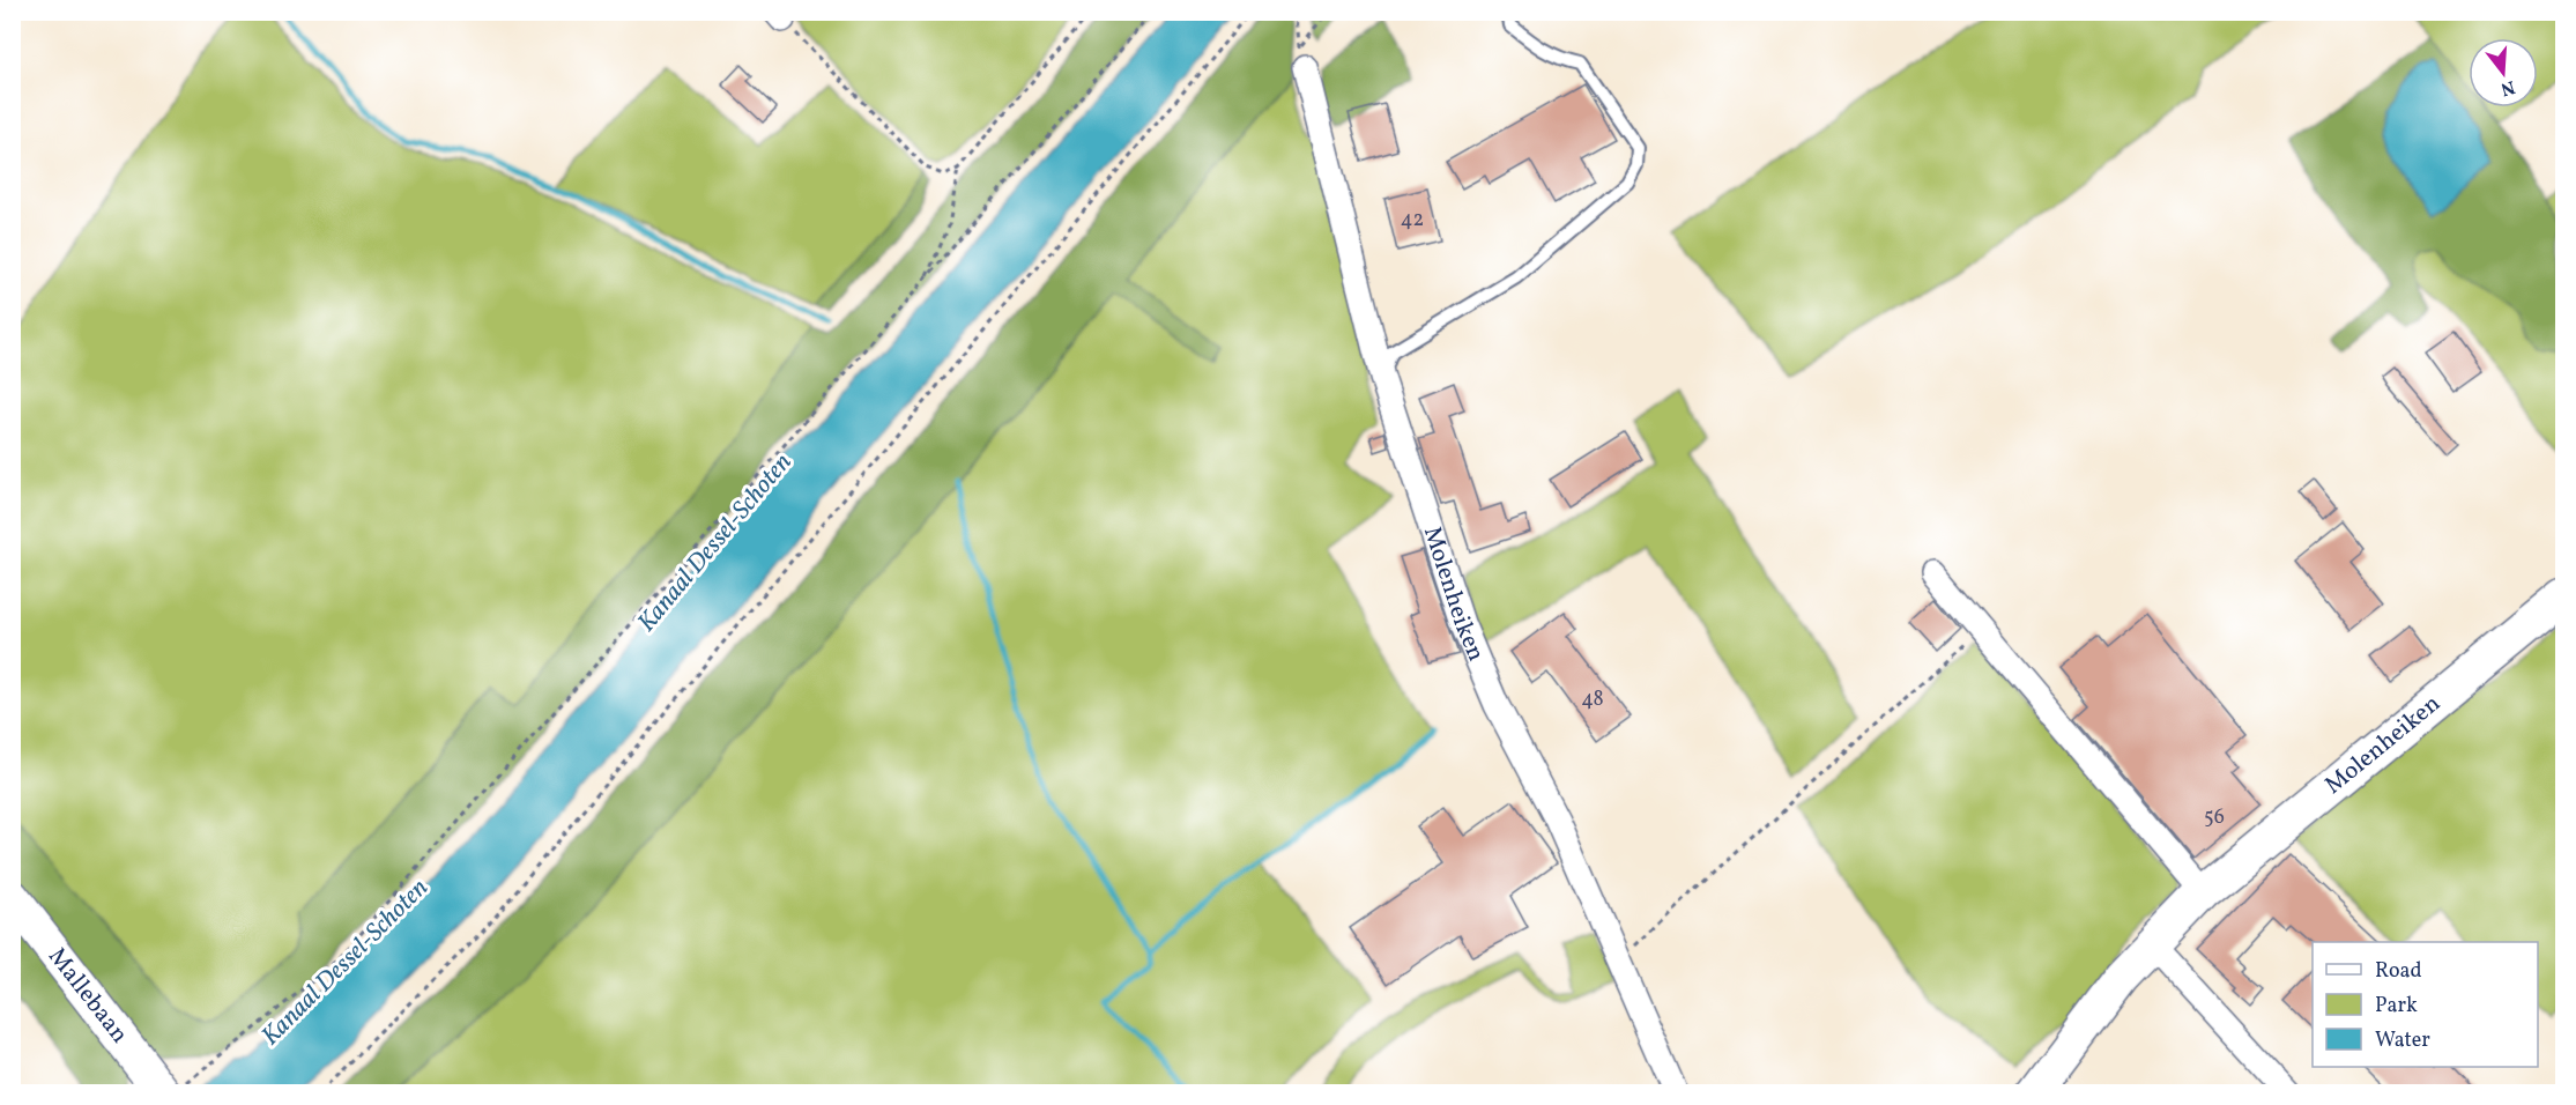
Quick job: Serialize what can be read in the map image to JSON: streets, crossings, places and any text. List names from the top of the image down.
{
  "streets": {
    "street": ["Molenheiken", "Mallebaan"]
  },
  "water": ["Kanaal Dessel-Schoten"],
  "house_numbers": ["42", "48", "56"],
  "legend": ["Road", "Park", "Water"],
  "north": "bottom"
}
